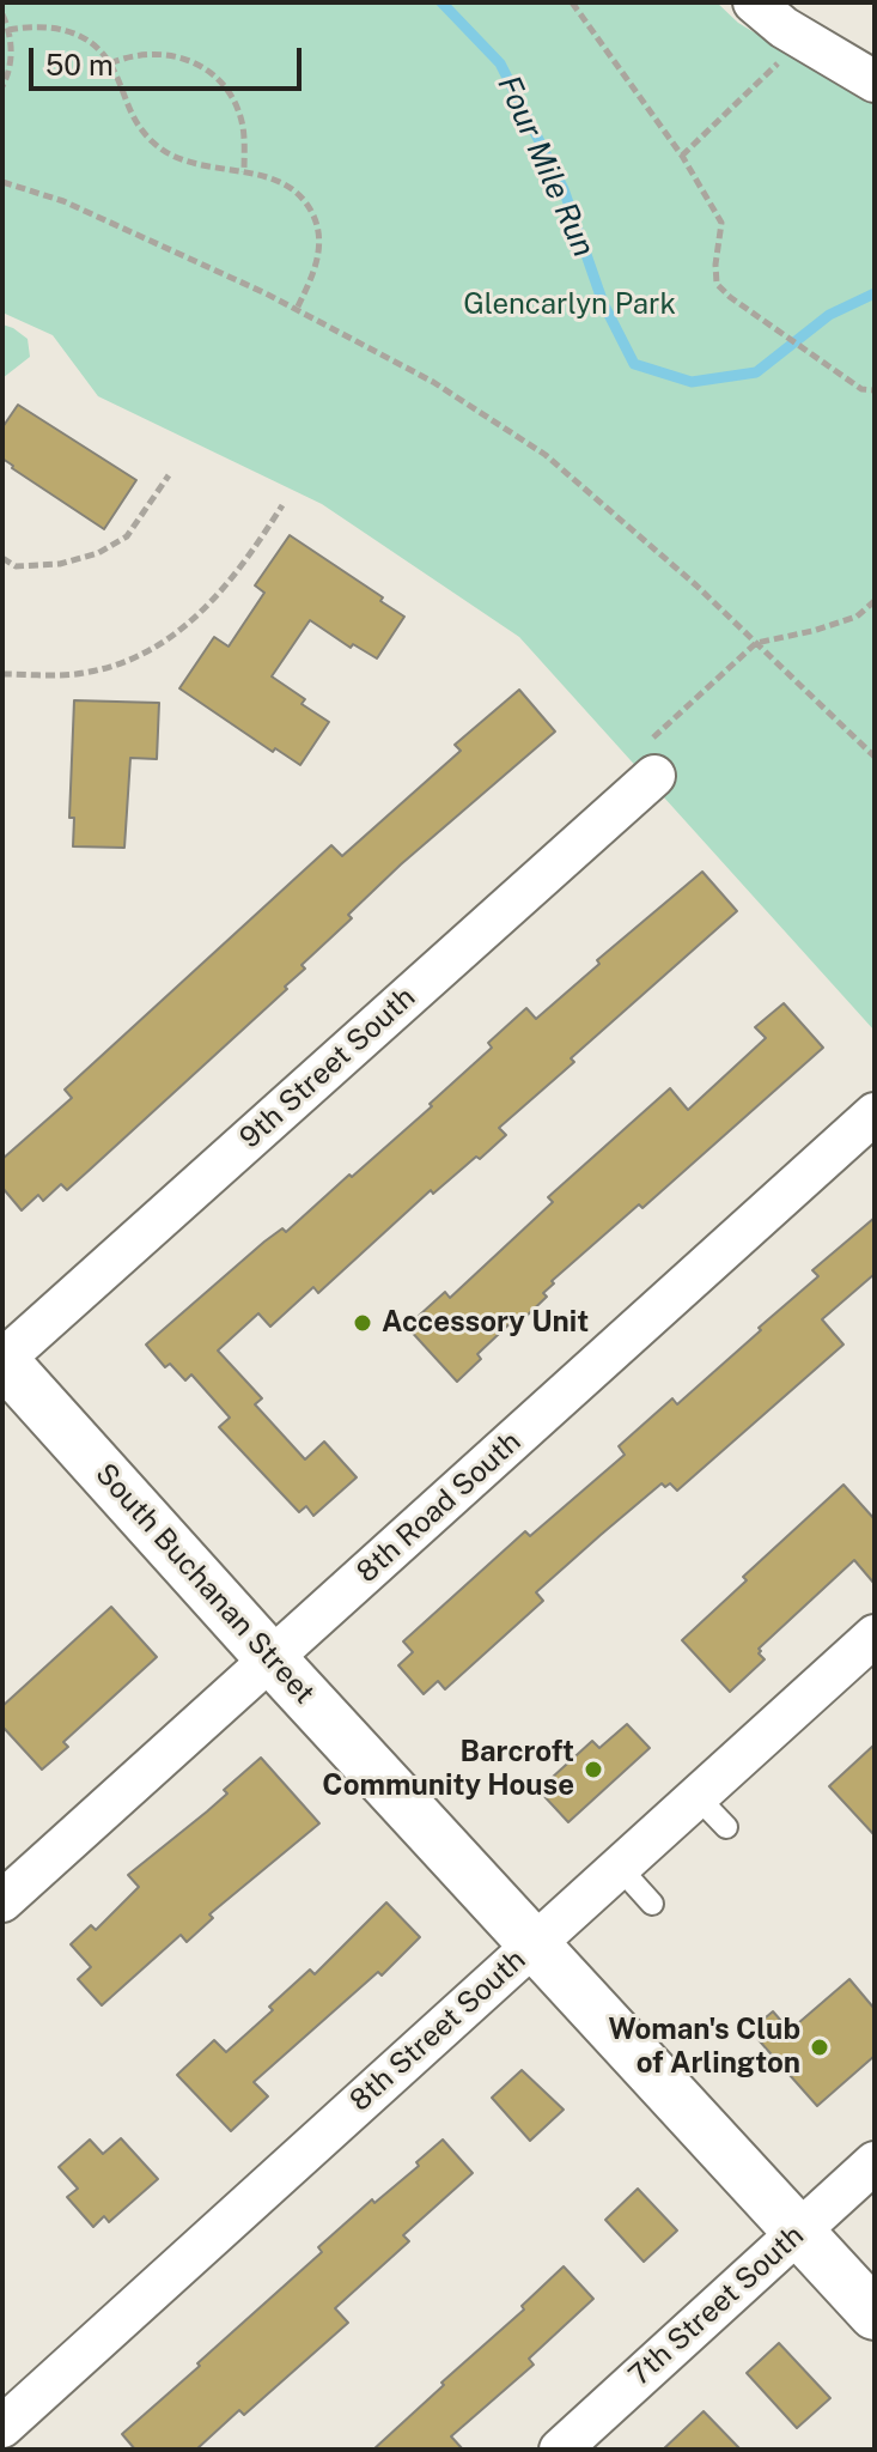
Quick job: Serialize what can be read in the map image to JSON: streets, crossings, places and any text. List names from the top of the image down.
{
  "streets": {
    "street": [
      "9th Street South",
      "8th Road South",
      "South Buchanan Street",
      "8th Street South",
      "7th Street South"
    ]
  },
  "crossings": [
    ["9th Street South", "South Buchanan Street"],
    ["8th Road South", "South Buchanan Street"],
    ["South Buchanan Street", "8th Street South"],
    ["South Buchanan Street", "7th Street South"]
  ],
  "water": ["Four Mile Run"],
  "parks": ["Glencarlyn Park"],
  "places": ["Accessory Unit", "Barcroft Community House", "Woman's Club of Arlington"],
  "scale_bar": "50 m"
}
